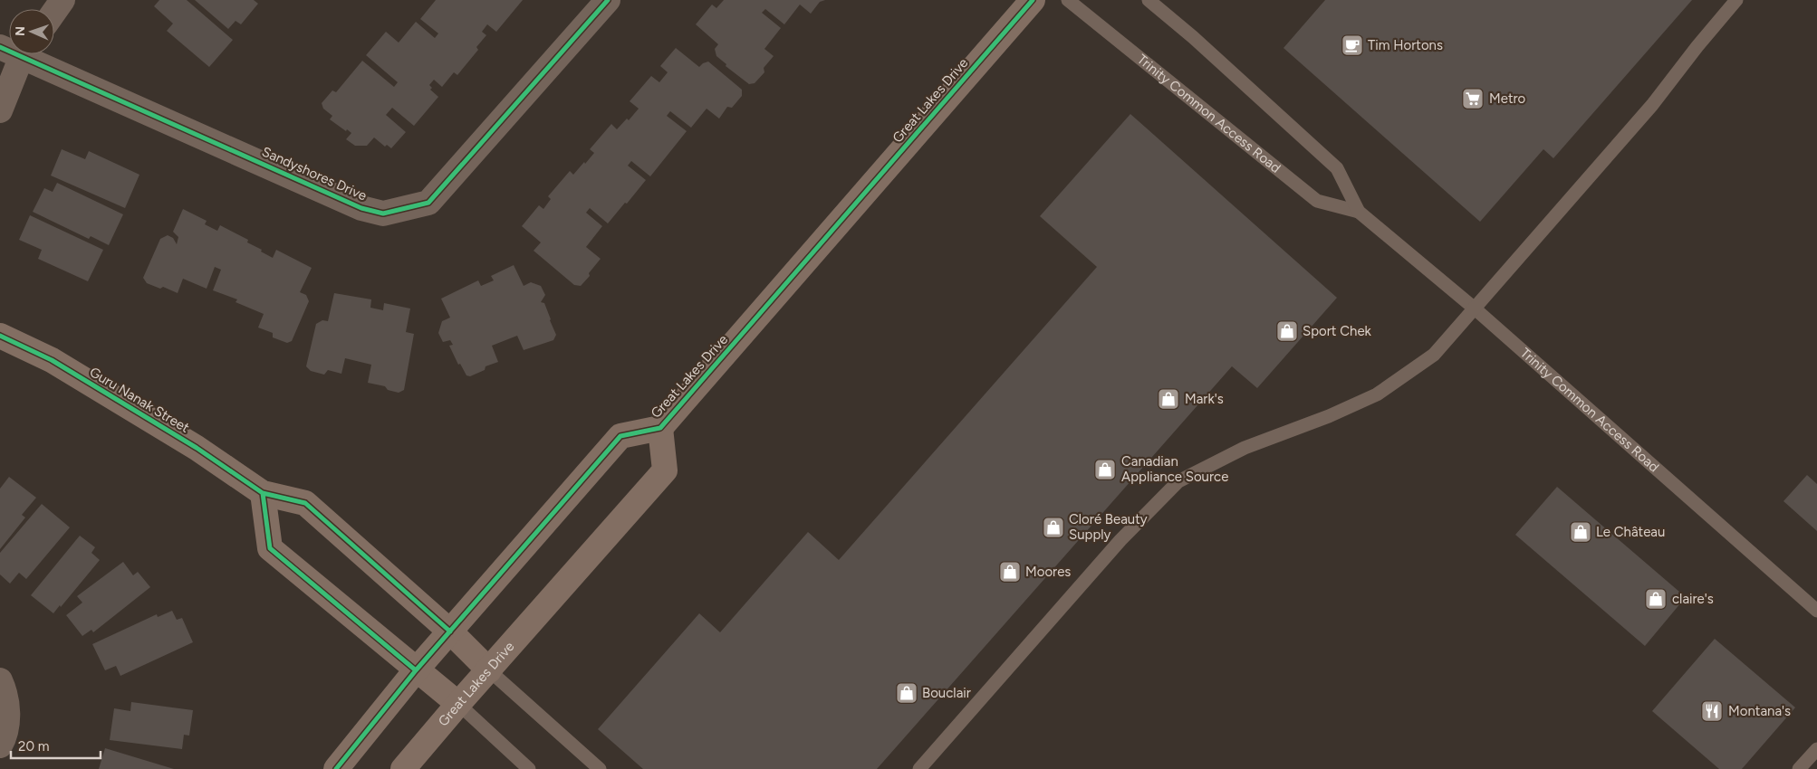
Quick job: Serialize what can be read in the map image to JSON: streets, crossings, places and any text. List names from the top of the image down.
{
  "streets": {
    "street": ["Great Lakes Drive", "Sandyshores Drive", "Guru Nanak Street"],
    "lane": ["Trinity Common Access Road"]
  },
  "crossings": [
    ["Great Lakes Drive", "Guru Nanak Street"]
  ],
  "places": {
    "cafe": ["Tim Hortons"],
    "supermarket": ["Metro"],
    "shop": [
      "Sport Chek",
      "Mark's",
      "Canadian Appliance Source",
      "Cloré Beauty Supply",
      "Le Château",
      "Moores",
      "claire's",
      "Bouclair"
    ],
    "restaurant": ["Montana's"]
  },
  "scale_bar": "20 m",
  "north": "left"
}
